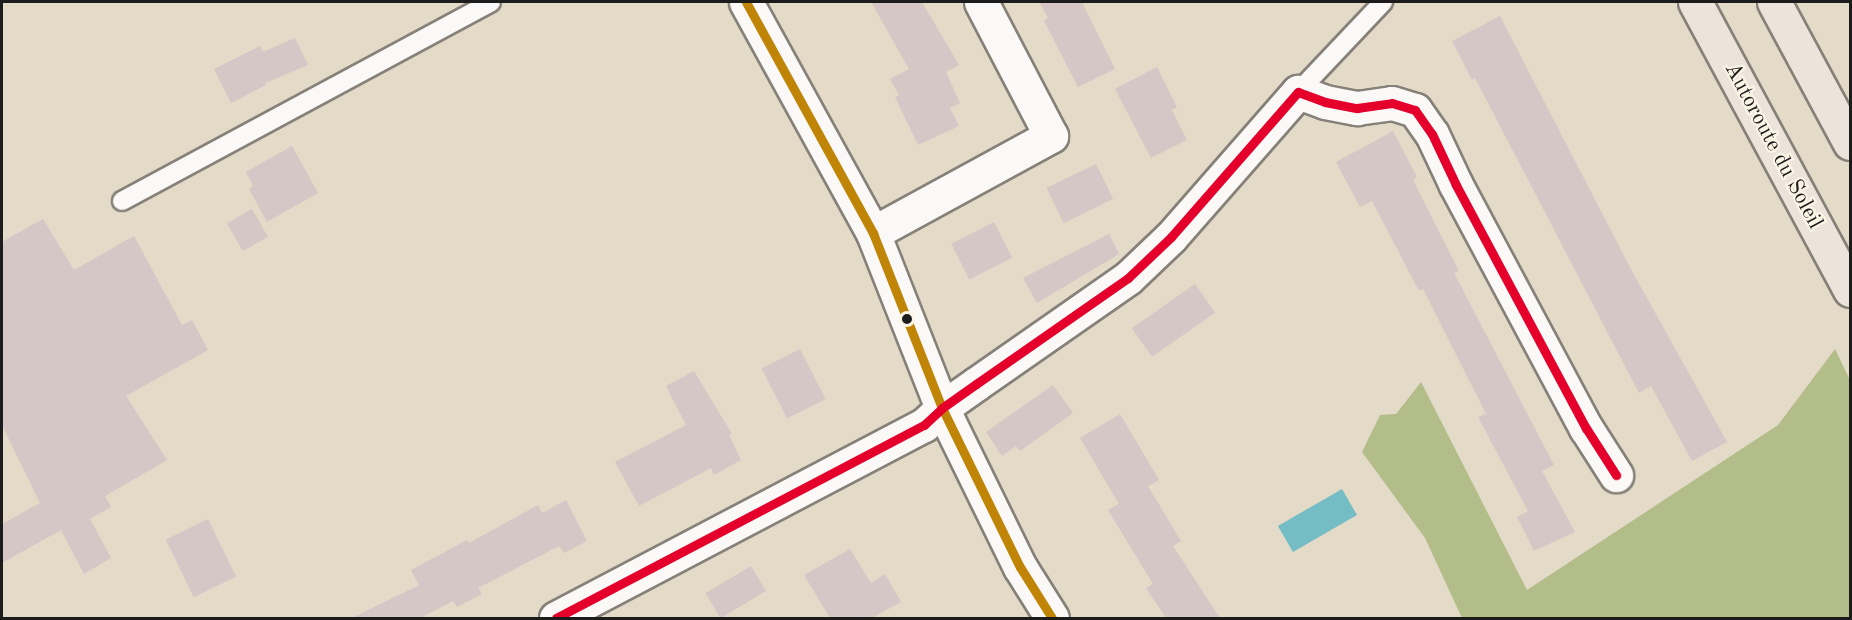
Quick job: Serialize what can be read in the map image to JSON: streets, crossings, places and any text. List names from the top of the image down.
{
  "streets": {
    "highway": ["Autoroute du Soleil"]
  }
}
